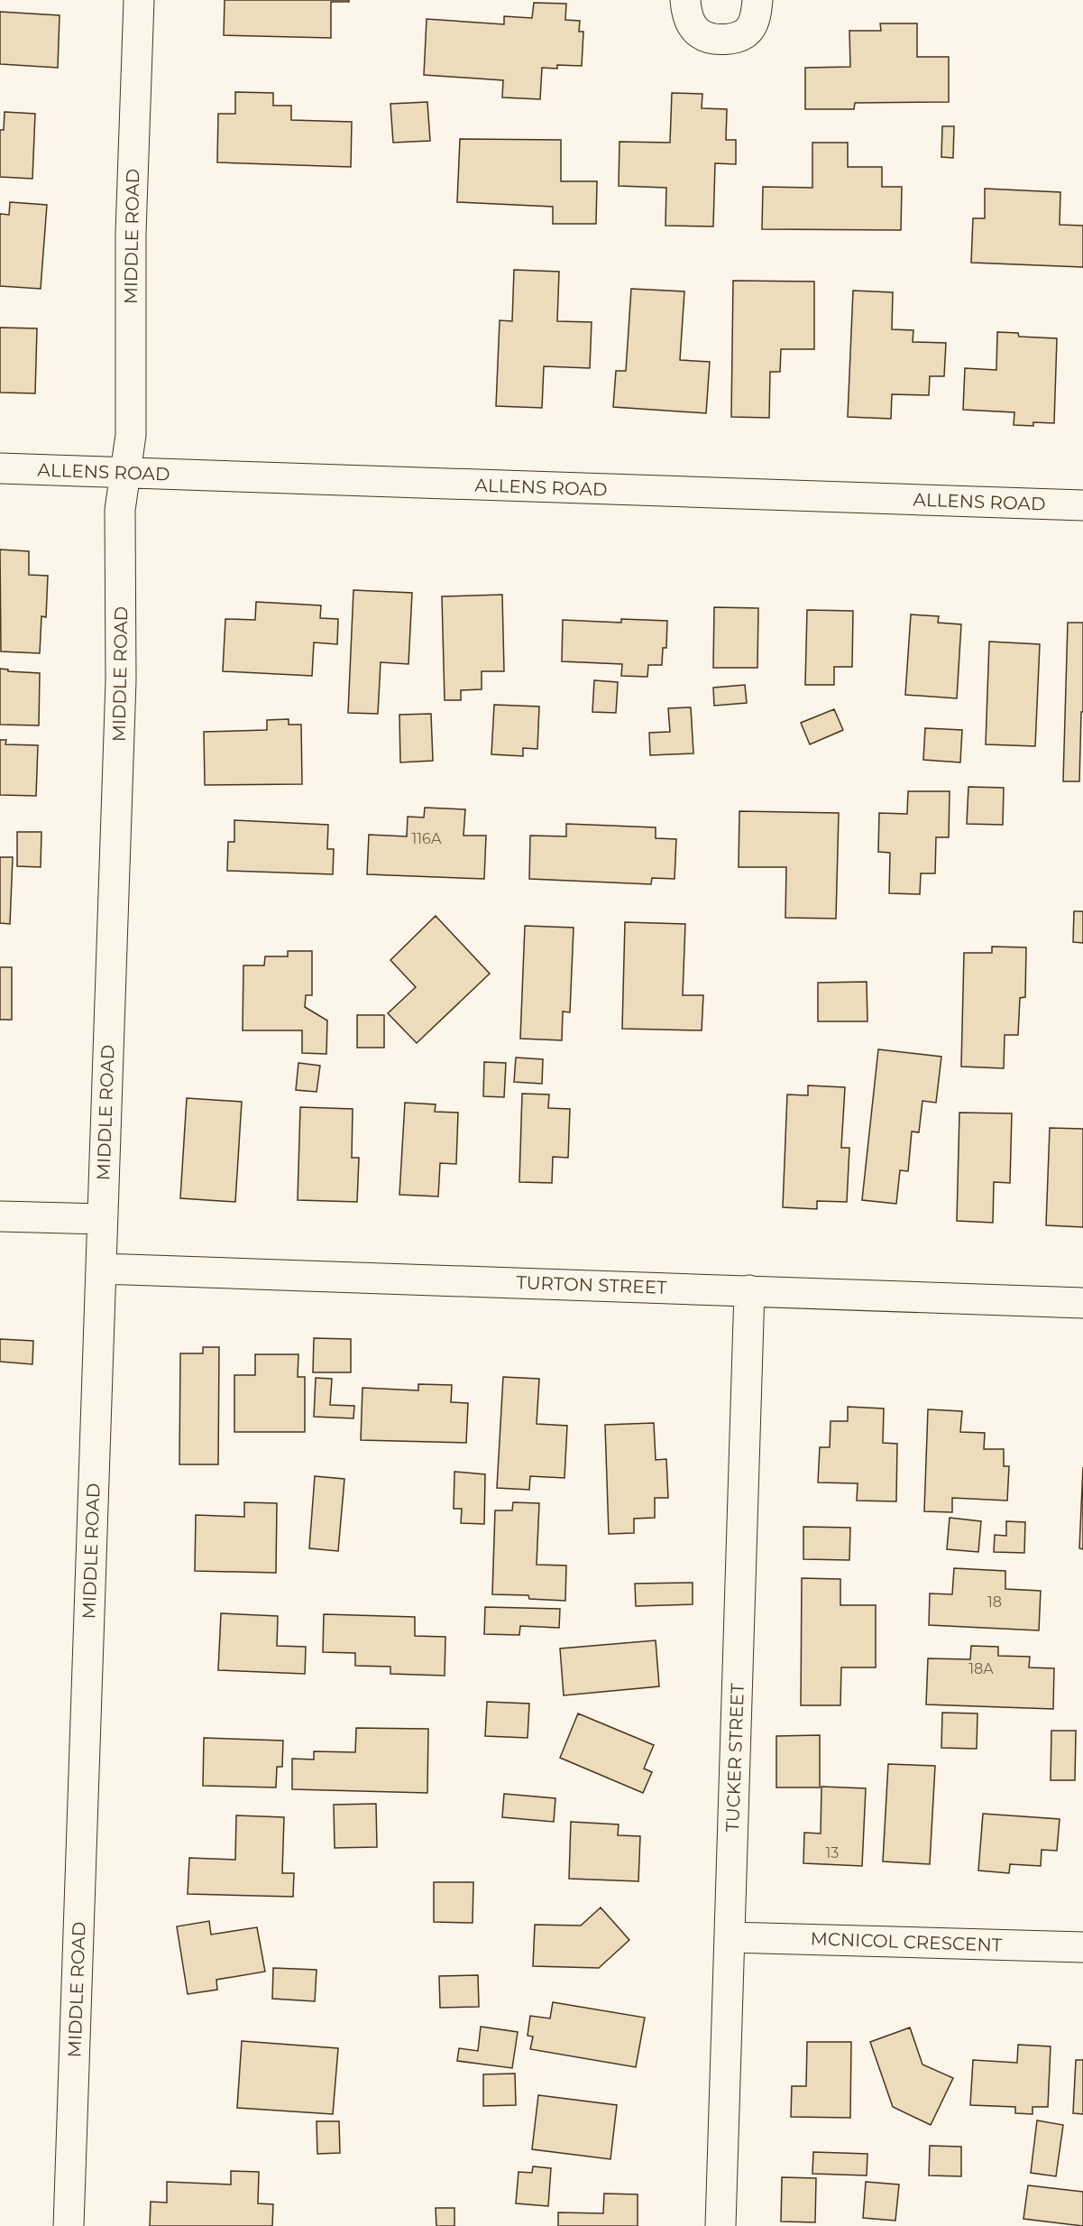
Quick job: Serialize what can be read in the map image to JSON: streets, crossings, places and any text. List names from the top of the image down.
{
  "streets": {
    "street": [
      "MIDDLE ROAD",
      "ALLENS ROAD",
      "TURTON STREET",
      "TUCKER STREET",
      "MCNICOL CRESCENT"
    ]
  },
  "crossings": [
    ["MIDDLE ROAD", "ALLENS ROAD"],
    ["MIDDLE ROAD", "TURTON STREET"],
    ["TURTON STREET", "TUCKER STREET"],
    ["TUCKER STREET", "MCNICOL CRESCENT"]
  ],
  "house_numbers": [
    "116A",
    "18",
    "18A",
    "13"
  ]
}
